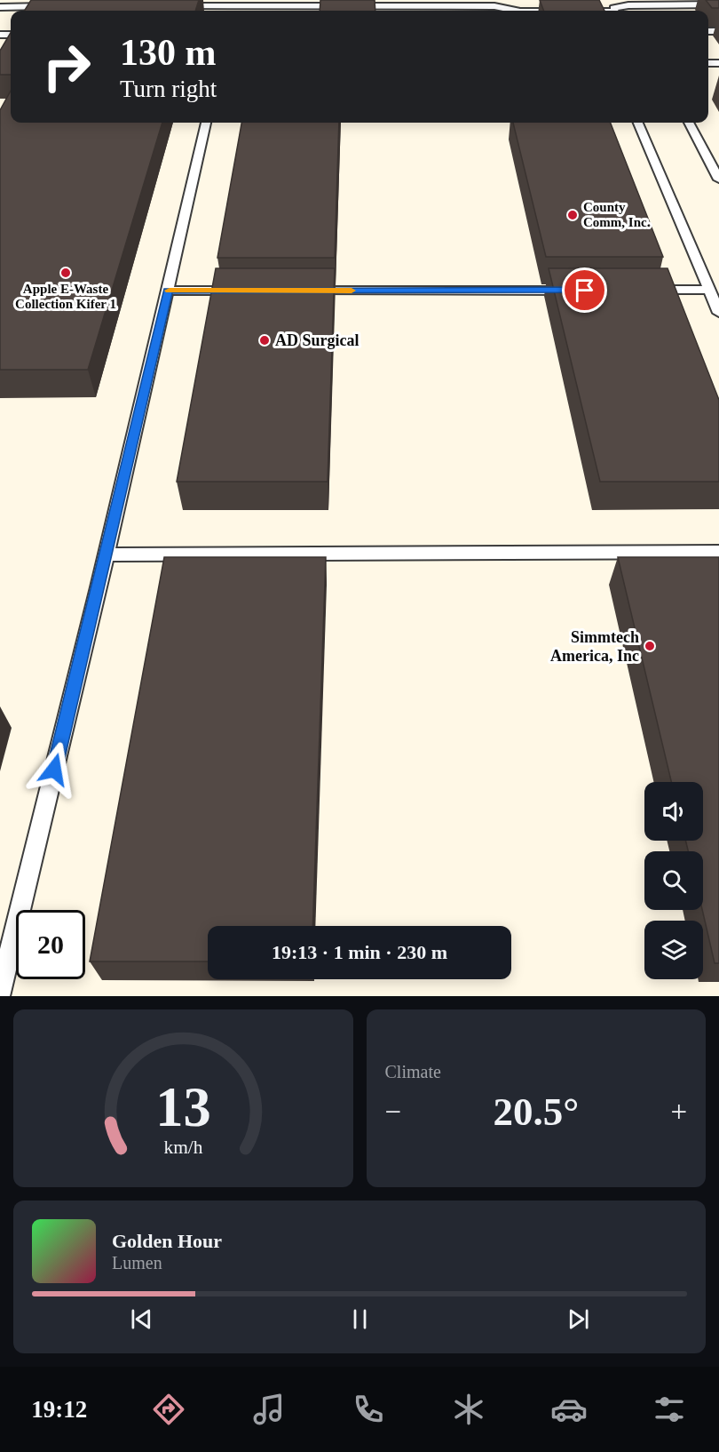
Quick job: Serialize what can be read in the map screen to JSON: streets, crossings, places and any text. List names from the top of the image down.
{
  "places": [
    "County Comm, Inc.",
    "Apple E-Waste Collection Kifer 1",
    "AD Surgical",
    "Simmtech America, Inc"
  ],
  "page": {
    "turn": ["130 m", "Turn right"],
    "limit": "20",
    "trip": "19:13 · 1 min · 230 m",
    "tile": "Climate",
    "heat": ["−", "20.5°", "+"],
    "song": ["Golden Hour", "Lumen"],
    "tabs": "19:12",
    "gauge": ["13", "km/h"]
  }
}
